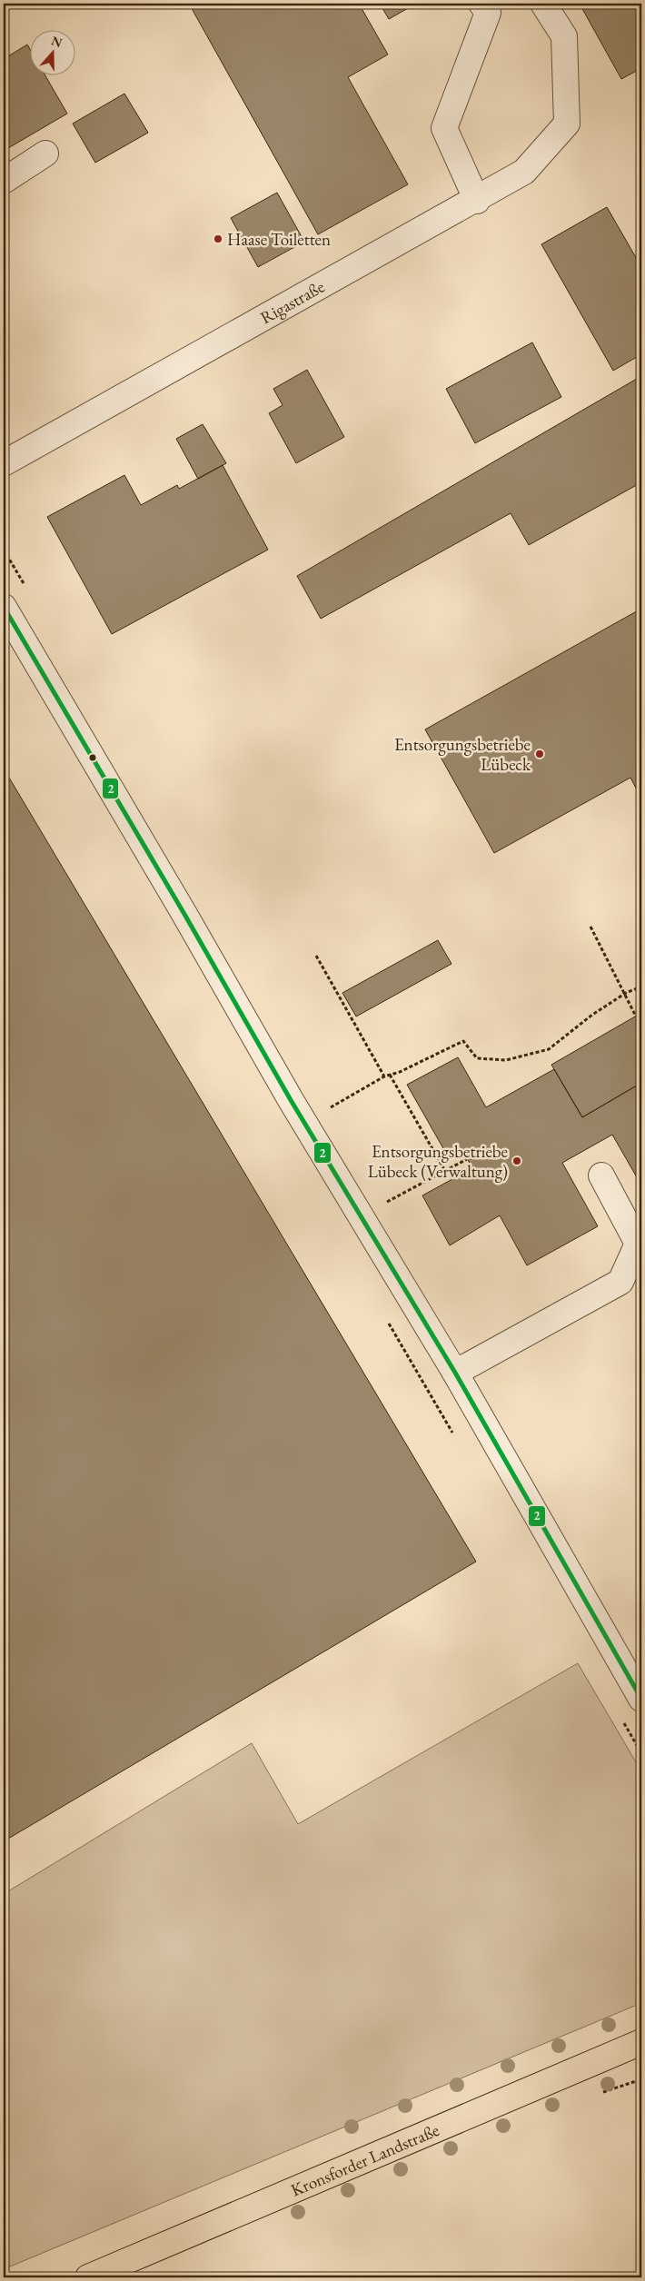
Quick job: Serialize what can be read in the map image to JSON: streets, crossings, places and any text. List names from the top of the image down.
{
  "streets": {
    "main road": ["Kronsforder Landstraße"],
    "street": ["Rigastraße"]
  },
  "places": ["Haase Toiletten", "Entsorgungsbetriebe Lübeck", "Entsorgungsbetriebe Lübeck (Verwaltung)"],
  "lines": ["transit line 2"],
  "north": "top"
}
